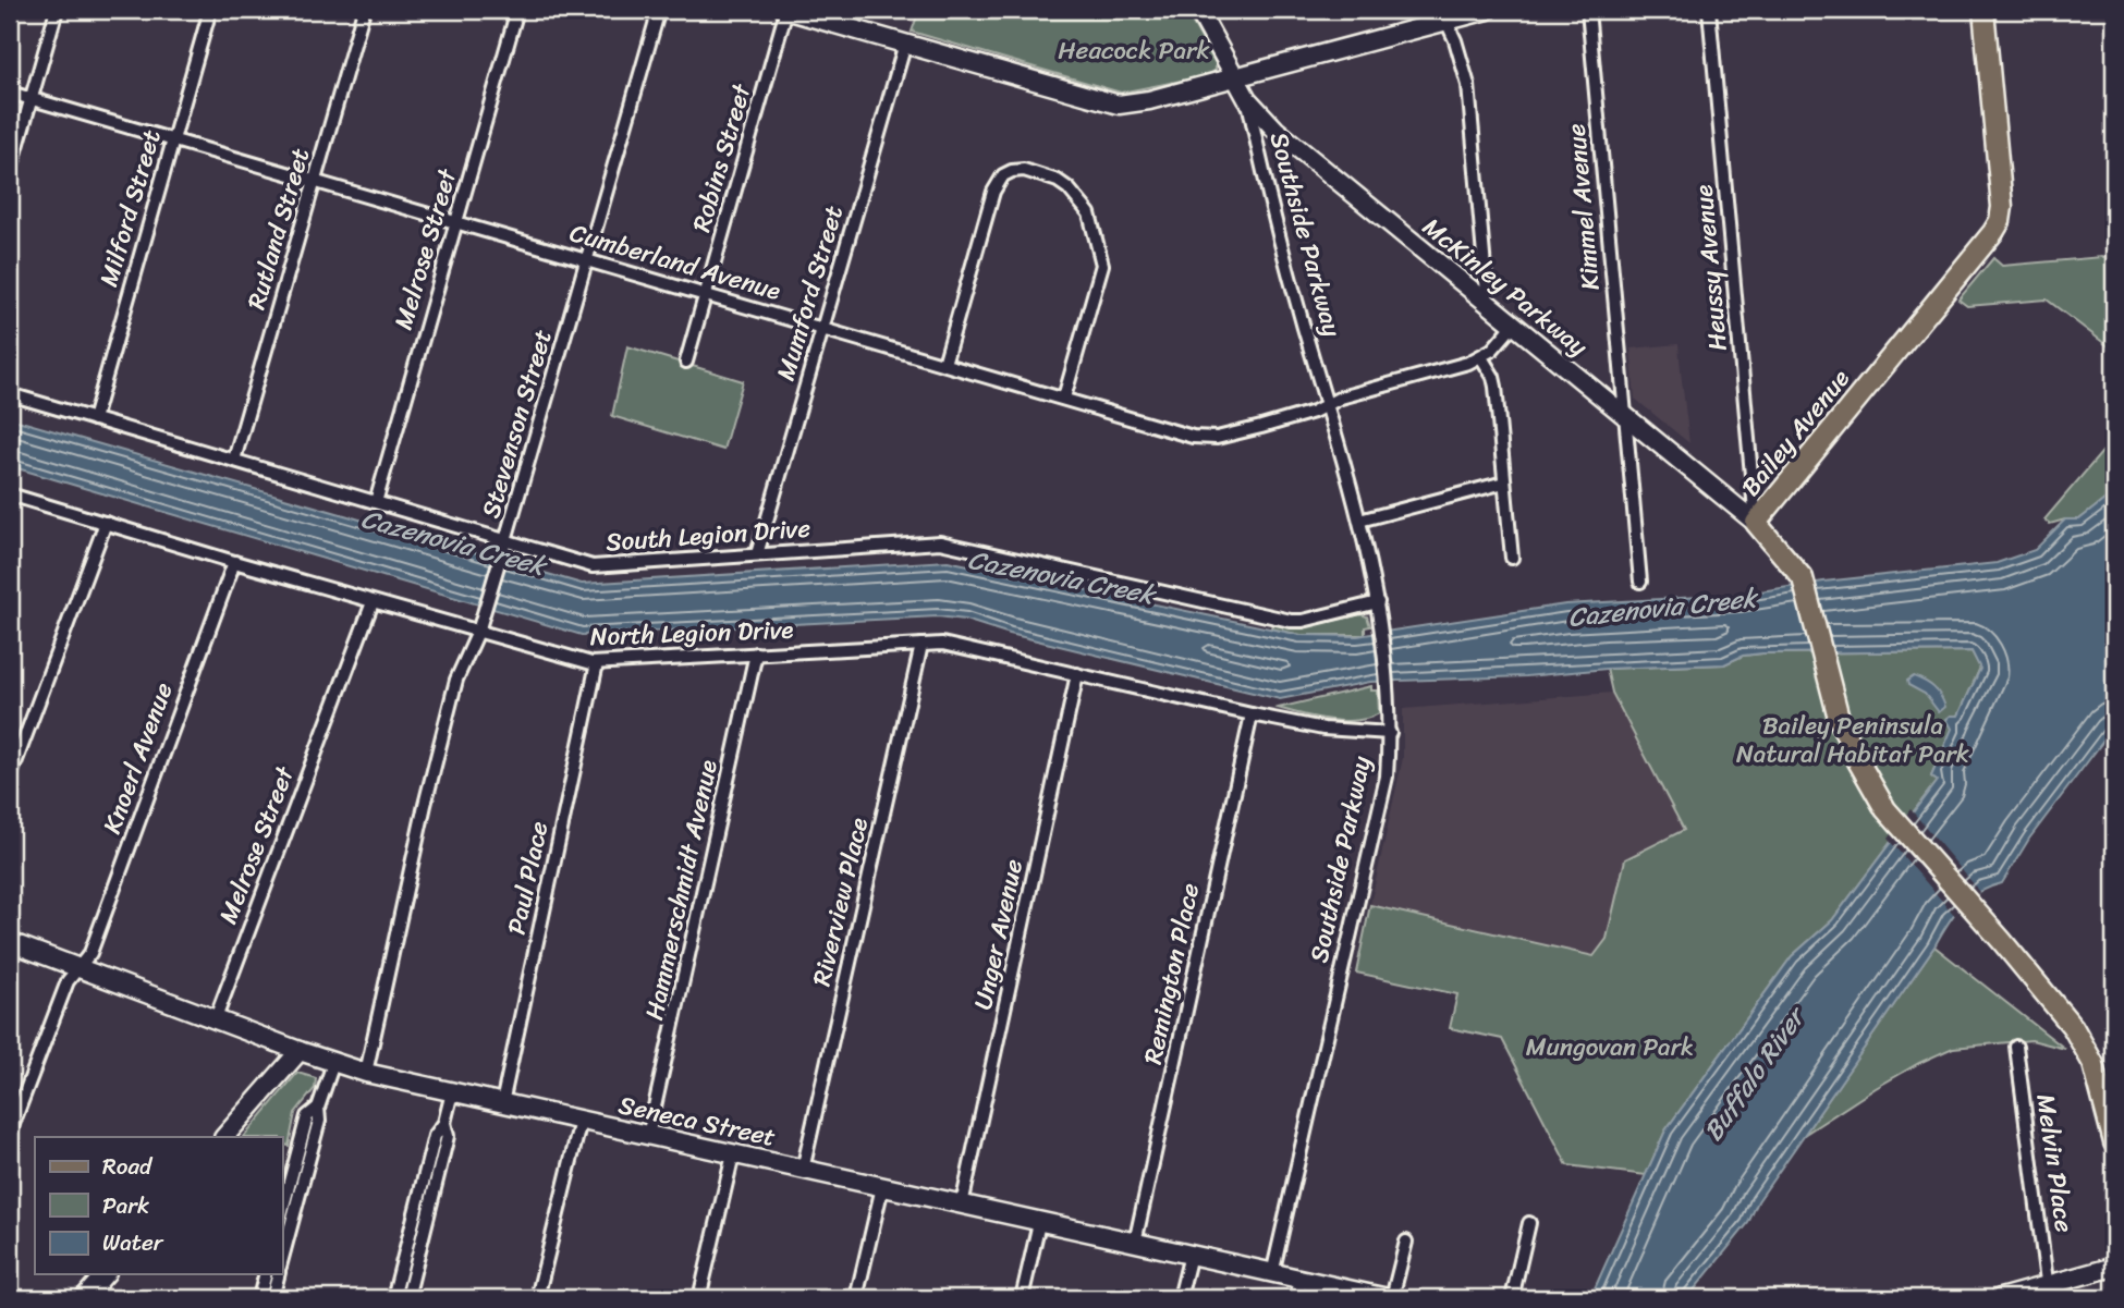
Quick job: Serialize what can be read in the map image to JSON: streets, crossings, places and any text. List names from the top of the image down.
{
  "streets": {
    "main road": ["Bailey Avenue"],
    "street": [
      "Robins Street",
      "Kimmel Avenue",
      "Milford Street",
      "Rutland Street",
      "Southside Parkway",
      "Melrose Street",
      "Cumberland Avenue",
      "Heussy Avenue",
      "McKinley Parkway",
      "Mumford Street",
      "Stevenson Street",
      "South Legion Drive",
      "North Legion Drive",
      "Knoerl Avenue",
      "Paul Place",
      "Hammerschmidt Avenue",
      "Riverview Place",
      "Unger Avenue",
      "Remington Place",
      "Seneca Street",
      "Melvin Place"
    ]
  },
  "crossings": [
    ["Robins Street", "Cumberland Avenue"],
    ["Kimmel Avenue", "McKinley Parkway"],
    ["Milford Street", "Cumberland Avenue"],
    ["Milford Street", "South Legion Drive"],
    ["Rutland Street", "Cumberland Avenue"],
    ["Rutland Street", "South Legion Drive"],
    ["Southside Parkway", "Cumberland Avenue"],
    ["Southside Parkway", "McKinley Parkway"],
    ["Southside Parkway", "South Legion Drive"],
    ["Southside Parkway", "North Legion Drive"],
    ["Southside Parkway", "Seneca Street"],
    ["Melrose Street", "Cumberland Avenue"],
    ["Melrose Street", "South Legion Drive"],
    ["Melrose Street", "North Legion Drive"],
    ["Melrose Street", "Seneca Street"],
    ["Cumberland Avenue", "Mumford Street"],
    ["Cumberland Avenue", "Stevenson Street"],
    ["Heussy Avenue", "McKinley Parkway"],
    ["Heussy Avenue", "Bailey Avenue"],
    ["McKinley Parkway", "Bailey Avenue"],
    ["Mumford Street", "South Legion Drive"],
    ["Stevenson Street", "South Legion Drive"],
    ["Stevenson Street", "North Legion Drive"],
    ["Stevenson Street", "Seneca Street"],
    ["North Legion Drive", "Knoerl Avenue"],
    ["North Legion Drive", "Paul Place"],
    ["North Legion Drive", "Hammerschmidt Avenue"],
    ["North Legion Drive", "Riverview Place"],
    ["North Legion Drive", "Unger Avenue"],
    ["North Legion Drive", "Remington Place"],
    ["Knoerl Avenue", "Seneca Street"],
    ["Paul Place", "Seneca Street"],
    ["Hammerschmidt Avenue", "Seneca Street"],
    ["Riverview Place", "Seneca Street"],
    ["Unger Avenue", "Seneca Street"],
    ["Remington Place", "Seneca Street"]
  ],
  "water": ["Cazenovia Creek", "Buffalo River"],
  "parks": ["Heacock Park", "Bailey Peninsula Natural Habitat Park", "Mungovan Park"],
  "legend": ["Road", "Park", "Water"]
}
